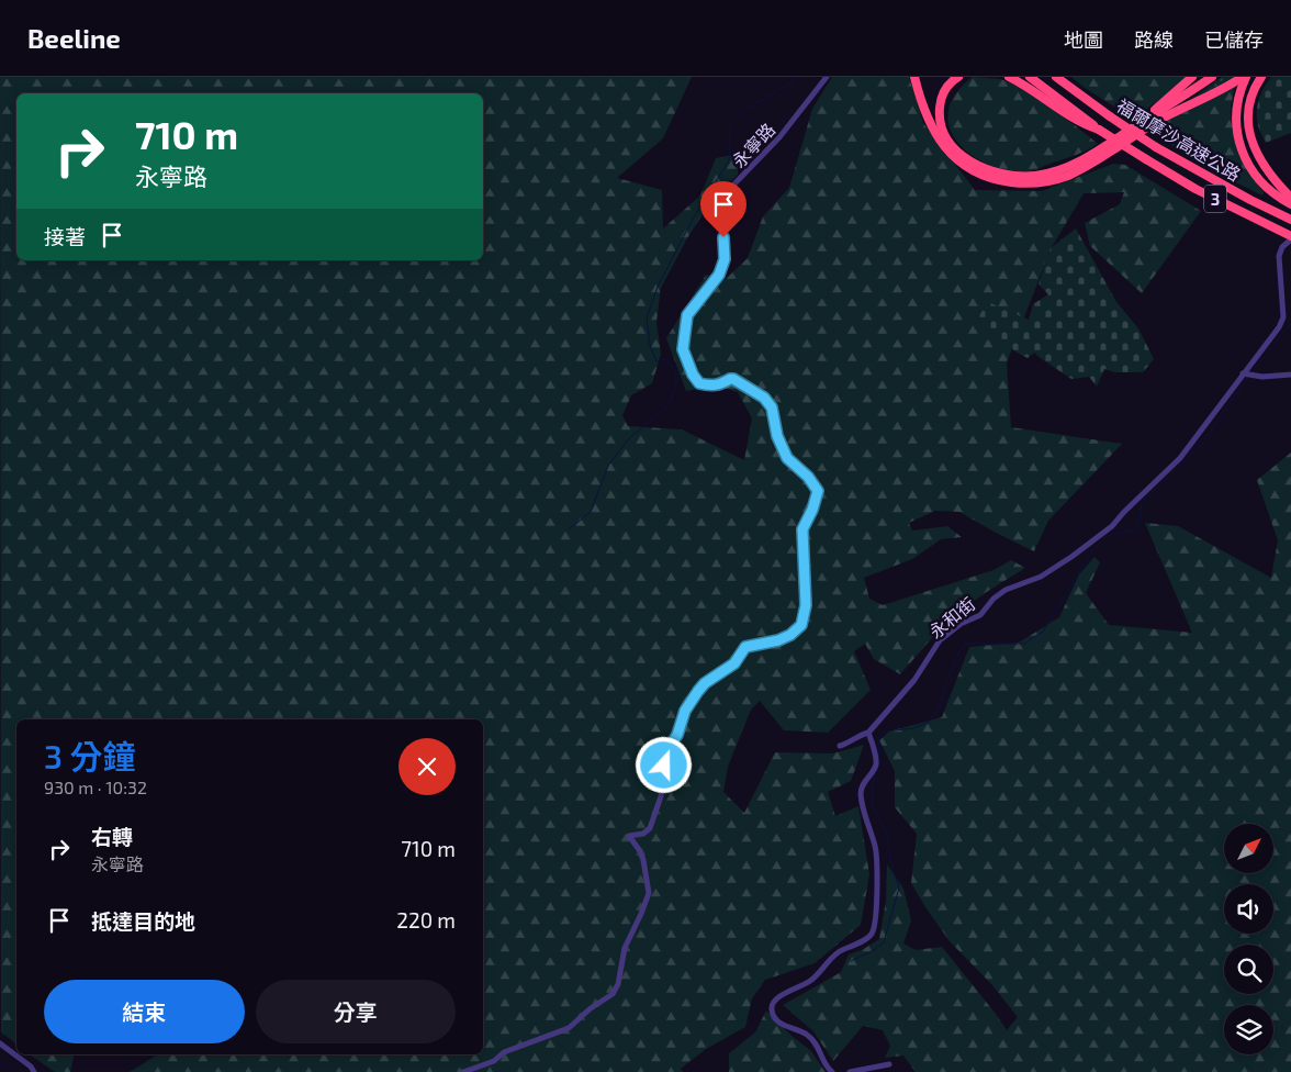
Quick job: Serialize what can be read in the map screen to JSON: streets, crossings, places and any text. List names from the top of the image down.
{
  "streets": {
    "highway": ["福爾摩沙高速公路", "3"],
    "street": ["永寧路", "永和街"]
  },
  "crossings": [
    ["福爾摩沙高速公路", "永和街"]
  ],
  "north": "top right",
  "page": {
    "header": "Beeline",
    "nav": ["地圖", "路線", "已儲存"],
    "turn": ["710 m", "永寧路"],
    "then": "接著",
    "heading": ["3 分鐘", "930 m · 10:32"],
    "list": [
      {
        "name": "右轉",
        "note": "永寧路",
        "value": "710 m"
      },
      {
        "name": "抵達目的地",
        "value": "220 m"
      }
    ],
    "buttons": ["結束", "分享"]
  }
}
